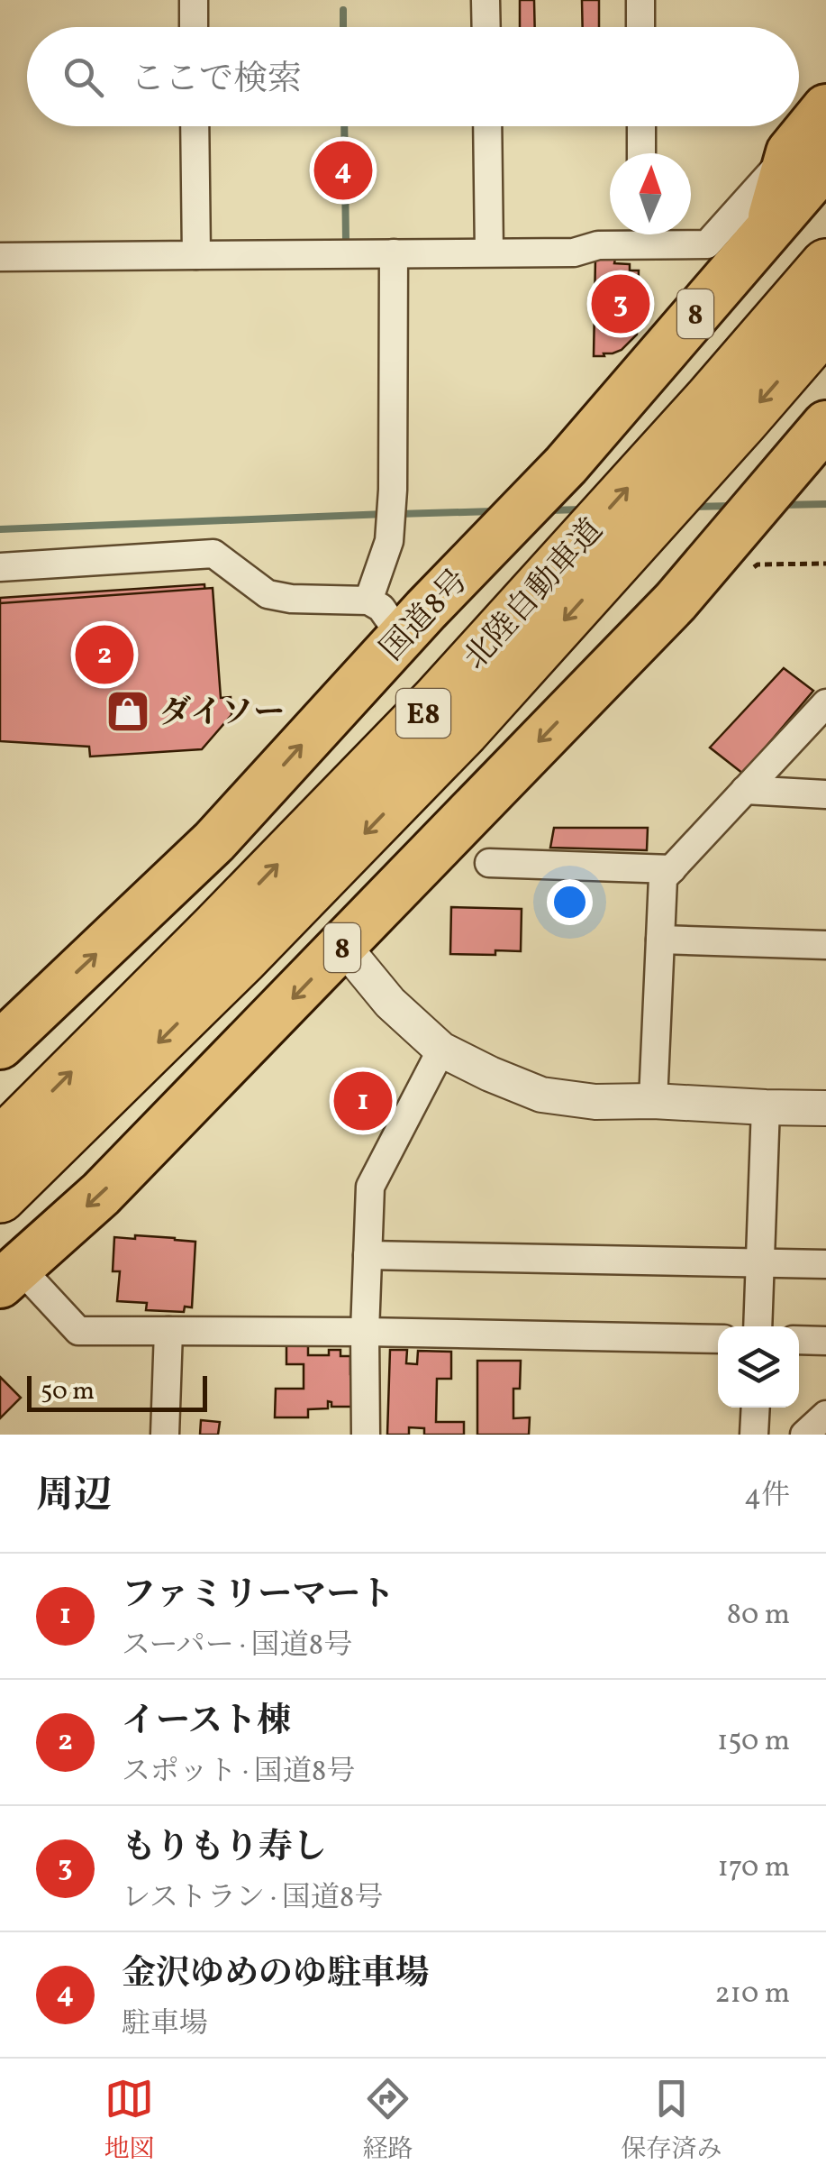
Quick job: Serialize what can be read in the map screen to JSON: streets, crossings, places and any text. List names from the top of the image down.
{
  "streets": {
    "highway": [
      "8",
      "北陸自動車道",
      "国道8号",
      "E8"
    ]
  },
  "places": {
    "shop": ["ダイソー"]
  },
  "scale_bar": "50 m",
  "north": "top",
  "page": {
    "search": "ここで検索",
    "pins": [
      "4",
      "3",
      "2",
      "1"
    ],
    "scale": "50 m",
    "heading": ["周辺", "4件"],
    "list": [
      {
        "mark": "1",
        "name": "ファミリーマート",
        "note": "スーパー · 国道8号",
        "value": "80 m"
      },
      {
        "mark": "2",
        "name": "イースト棟",
        "note": "スポット · 国道8号",
        "value": "150 m"
      },
      {
        "mark": "3",
        "name": "もりもり寿し",
        "note": "レストラン · 国道8号",
        "value": "170 m"
      },
      {
        "mark": "4",
        "name": "金沢ゆめのゆ駐車場",
        "note": "駐車場",
        "value": "210 m"
      }
    ],
    "nav": ["地図", "経路", "保存済み"]
  }
}
